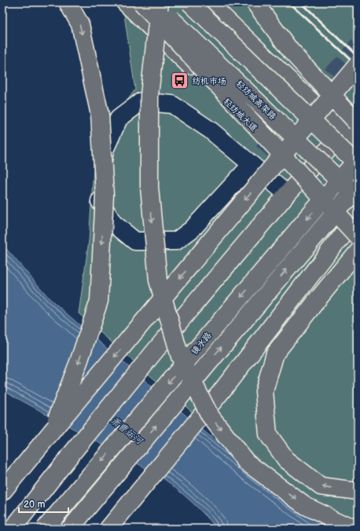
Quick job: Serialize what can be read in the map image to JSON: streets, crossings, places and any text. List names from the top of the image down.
{
  "streets": {
    "main road": ["轻纺城高架路", "轻纺城大道", "镜水路"]
  },
  "water": ["萧曹运河"],
  "places": {
    "bus stop": ["纺机市场"]
  },
  "scale_bar": "20 m"
}
